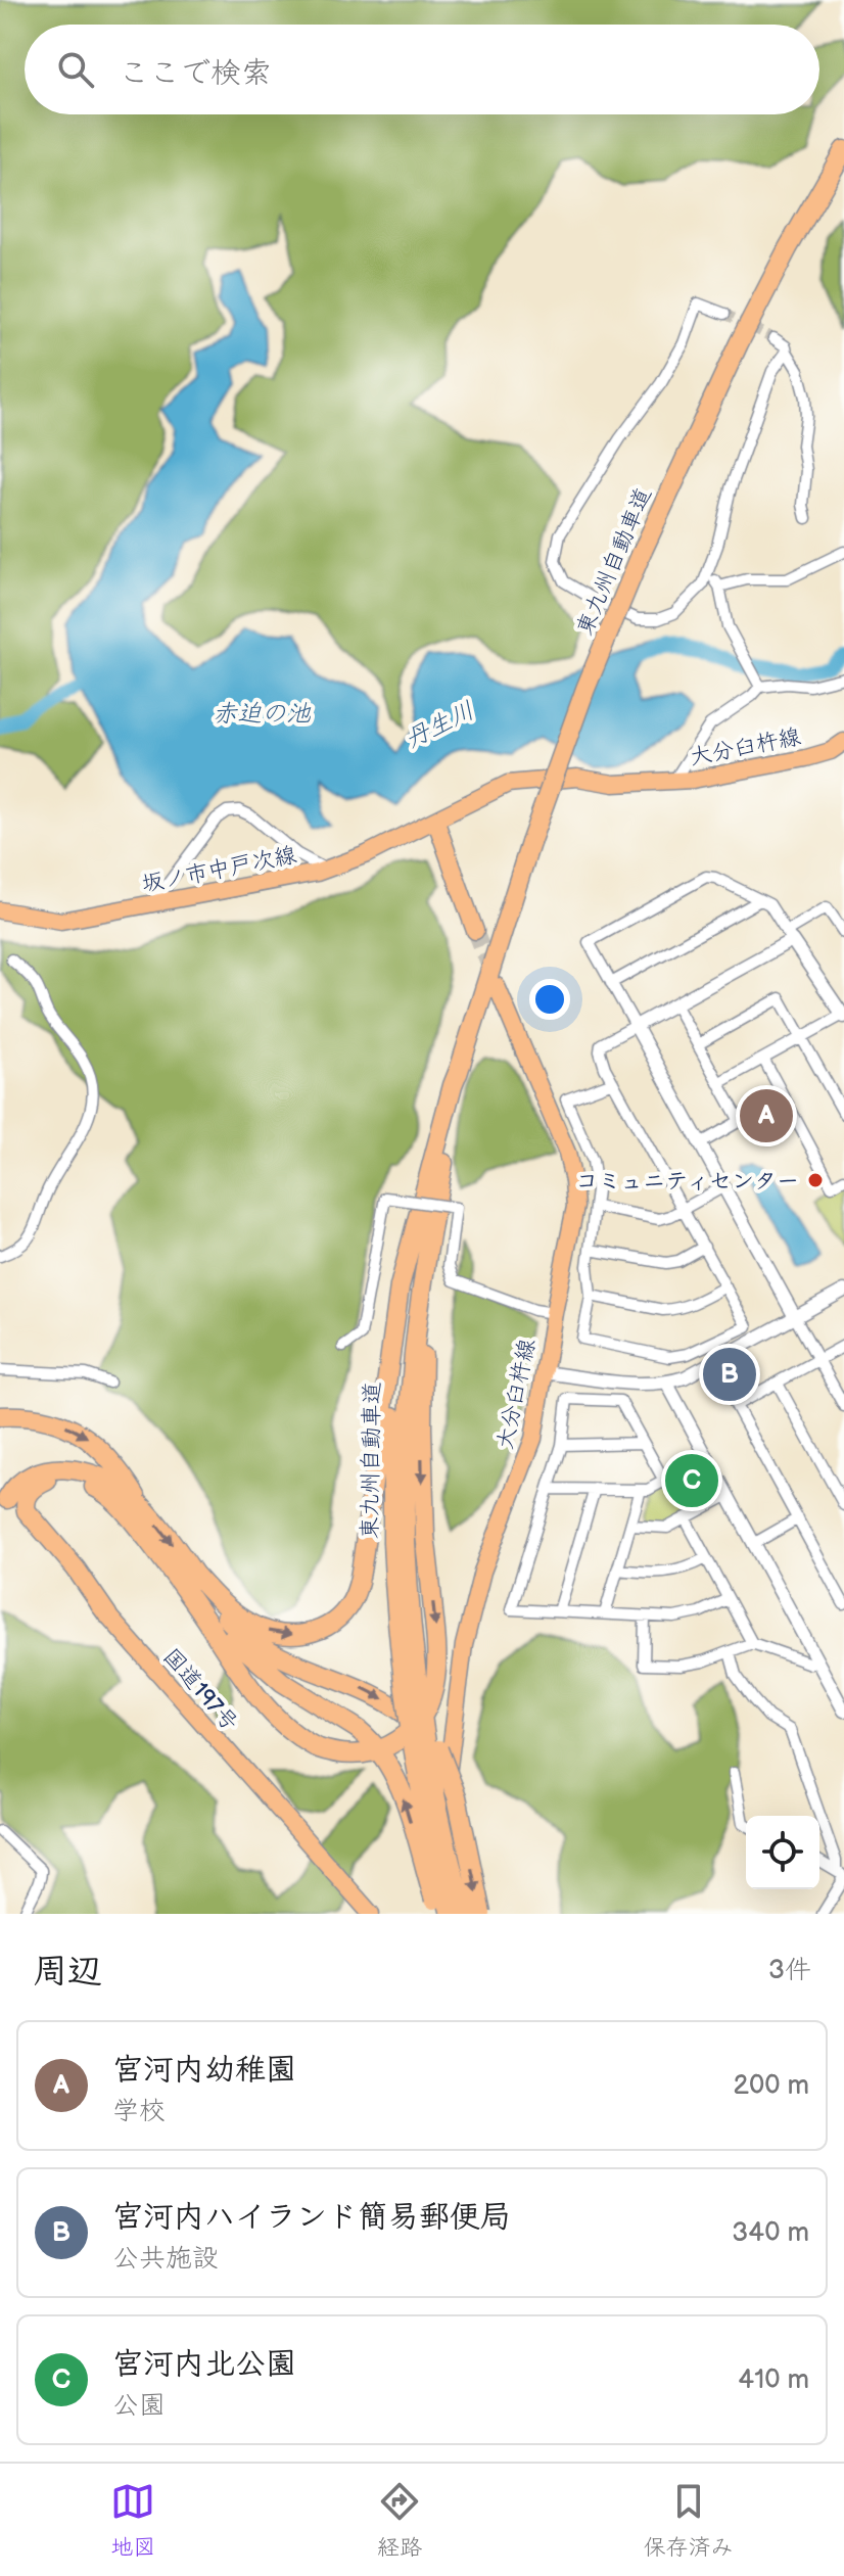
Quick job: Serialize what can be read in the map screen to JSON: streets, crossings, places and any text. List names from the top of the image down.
{
  "streets": {
    "highway": ["東九州自動車道"],
    "main road": ["大分臼杵線", "坂ノ市中戸次線", "国道197号"]
  },
  "crossings": [
    ["大分臼杵線", "坂ノ市中戸次線"]
  ],
  "water": ["赤迫の池", "丹生川"],
  "places": ["コミュニティセンター"],
  "page": {
    "search": "ここで検索",
    "pins": ["A", "B", "C"],
    "heading": ["周辺", "3件"],
    "list": [
      {
        "mark": "A",
        "name": "宮河内幼稚園",
        "note": "学校",
        "value": "200 m"
      },
      {
        "mark": "B",
        "name": "宮河内ハイランド簡易郵便局",
        "note": "公共施設",
        "value": "340 m"
      },
      {
        "mark": "C",
        "name": "宮河内北公園",
        "note": "公園",
        "value": "410 m"
      }
    ],
    "nav": ["地図", "経路", "保存済み"]
  }
}
